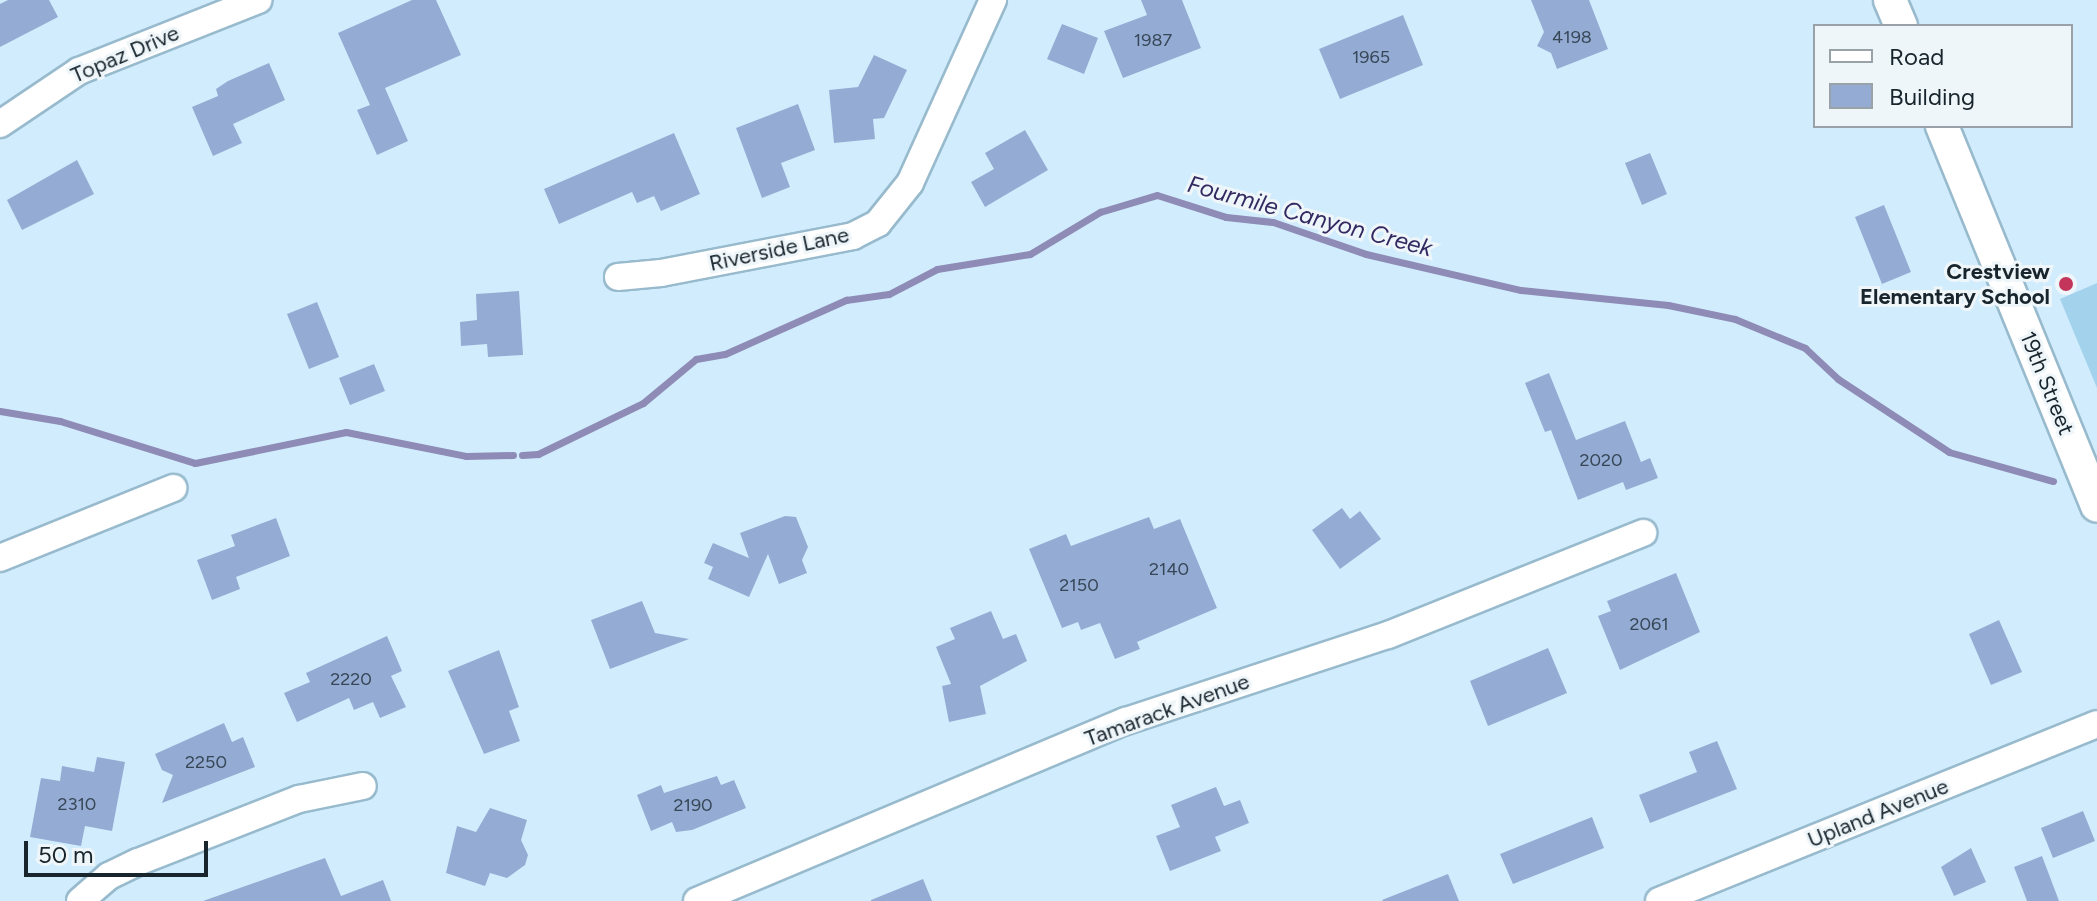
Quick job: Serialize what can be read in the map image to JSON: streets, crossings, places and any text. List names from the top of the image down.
{
  "streets": {
    "street": [
      "Topaz Drive",
      "Riverside Lane",
      "19th Street",
      "Tamarack Avenue",
      "Upland Avenue"
    ]
  },
  "water": ["Fourmile Canyon Creek"],
  "places": ["Crestview Elementary School"],
  "house_numbers": [
    "4198",
    "1987",
    "1965",
    "2020",
    "2140",
    "2150",
    "2061",
    "2220",
    "2250",
    "2310",
    "2190"
  ],
  "legend": ["Road", "Building"],
  "scale_bar": "50 m"
}
